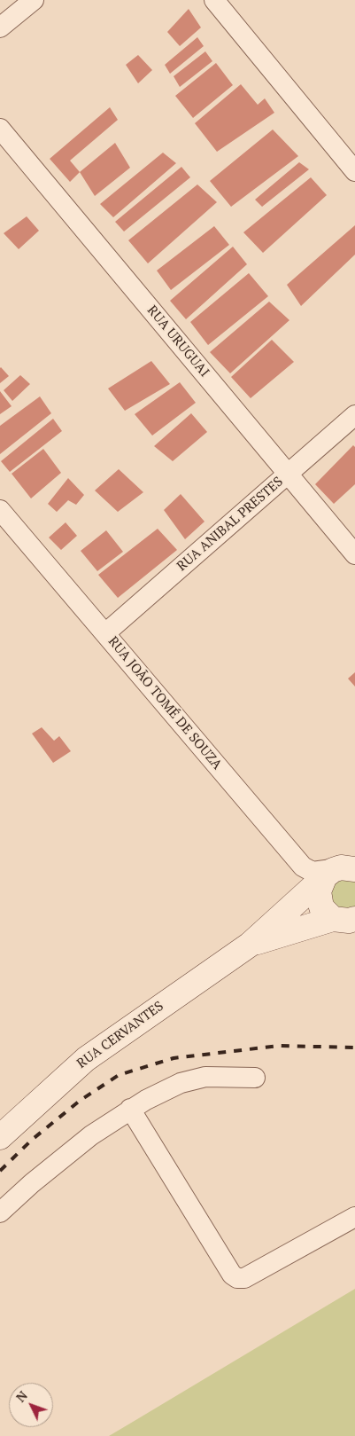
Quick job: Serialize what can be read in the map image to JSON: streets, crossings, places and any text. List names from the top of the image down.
{
  "streets": {
    "street": [
      "RUA URUGUAI",
      "RUA ANIBAL PRESTES",
      "RUA JOÃO TOMÉ DE SOUZA",
      "RUA CERVANTES"
    ]
  },
  "crossings": [
    ["RUA URUGUAI", "RUA ANIBAL PRESTES"],
    ["RUA ANIBAL PRESTES", "RUA JOÃO TOMÉ DE SOUZA"],
    ["RUA JOÃO TOMÉ DE SOUZA", "RUA CERVANTES"]
  ],
  "north": "top left"
}
